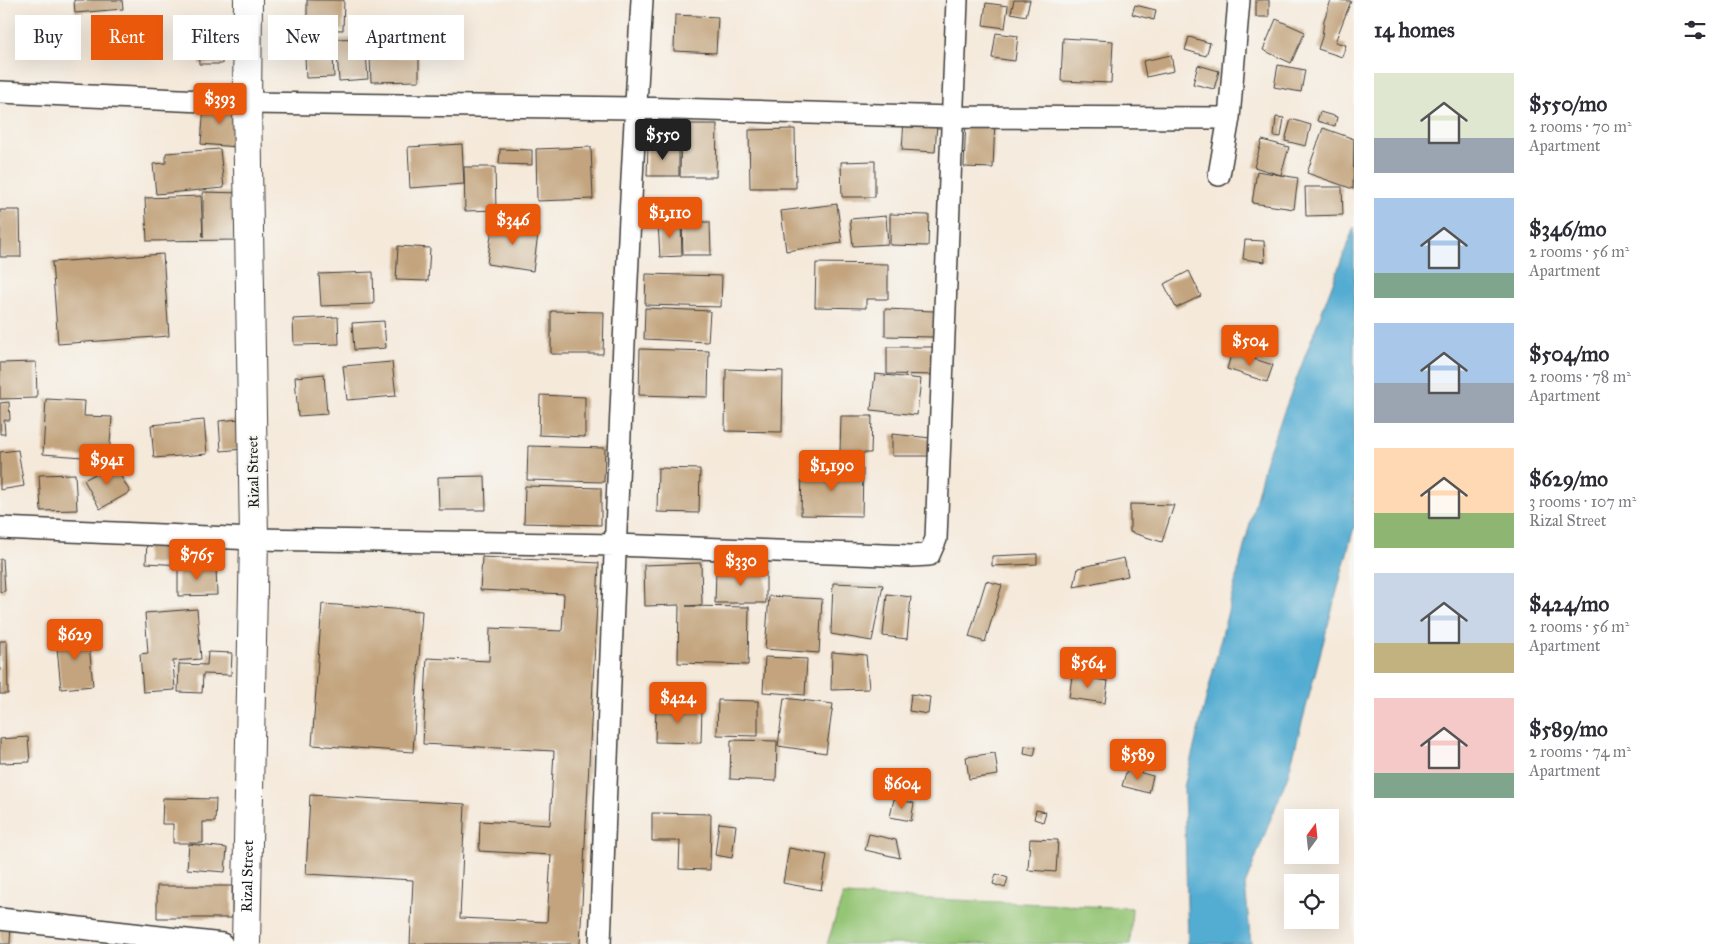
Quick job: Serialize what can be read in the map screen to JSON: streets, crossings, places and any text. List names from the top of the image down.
{
  "streets": {
    "highway": ["Rizal Street"]
  },
  "north": "top",
  "page": {
    "heading": "14 homes",
    "chip": [
      "Buy",
      "Rent",
      "Filters",
      "New",
      "Apartment"
    ],
    "list": [
      {
        "name": "$550/mo",
        "note": "2 rooms · 70 m² · Apartment"
      },
      {
        "name": "$346/mo",
        "note": "2 rooms · 56 m² · Apartment"
      },
      {
        "name": "$504/mo",
        "note": "2 rooms · 78 m² · Apartment"
      },
      {
        "name": "$629/mo",
        "note": "3 rooms · 107 m² · Rizal Street"
      },
      {
        "name": "$424/mo",
        "note": "2 rooms · 56 m² · Apartment"
      },
      {
        "name": "$589/mo",
        "note": "2 rooms · 74 m² · Apartment"
      }
    ],
    "price": [
      "$393",
      "$550",
      "$1,110",
      "$346",
      "$504",
      "$941",
      "$1,190",
      "$765",
      "$330",
      "$629",
      "$564",
      "$424",
      "$589",
      "$604"
    ]
  }
}
